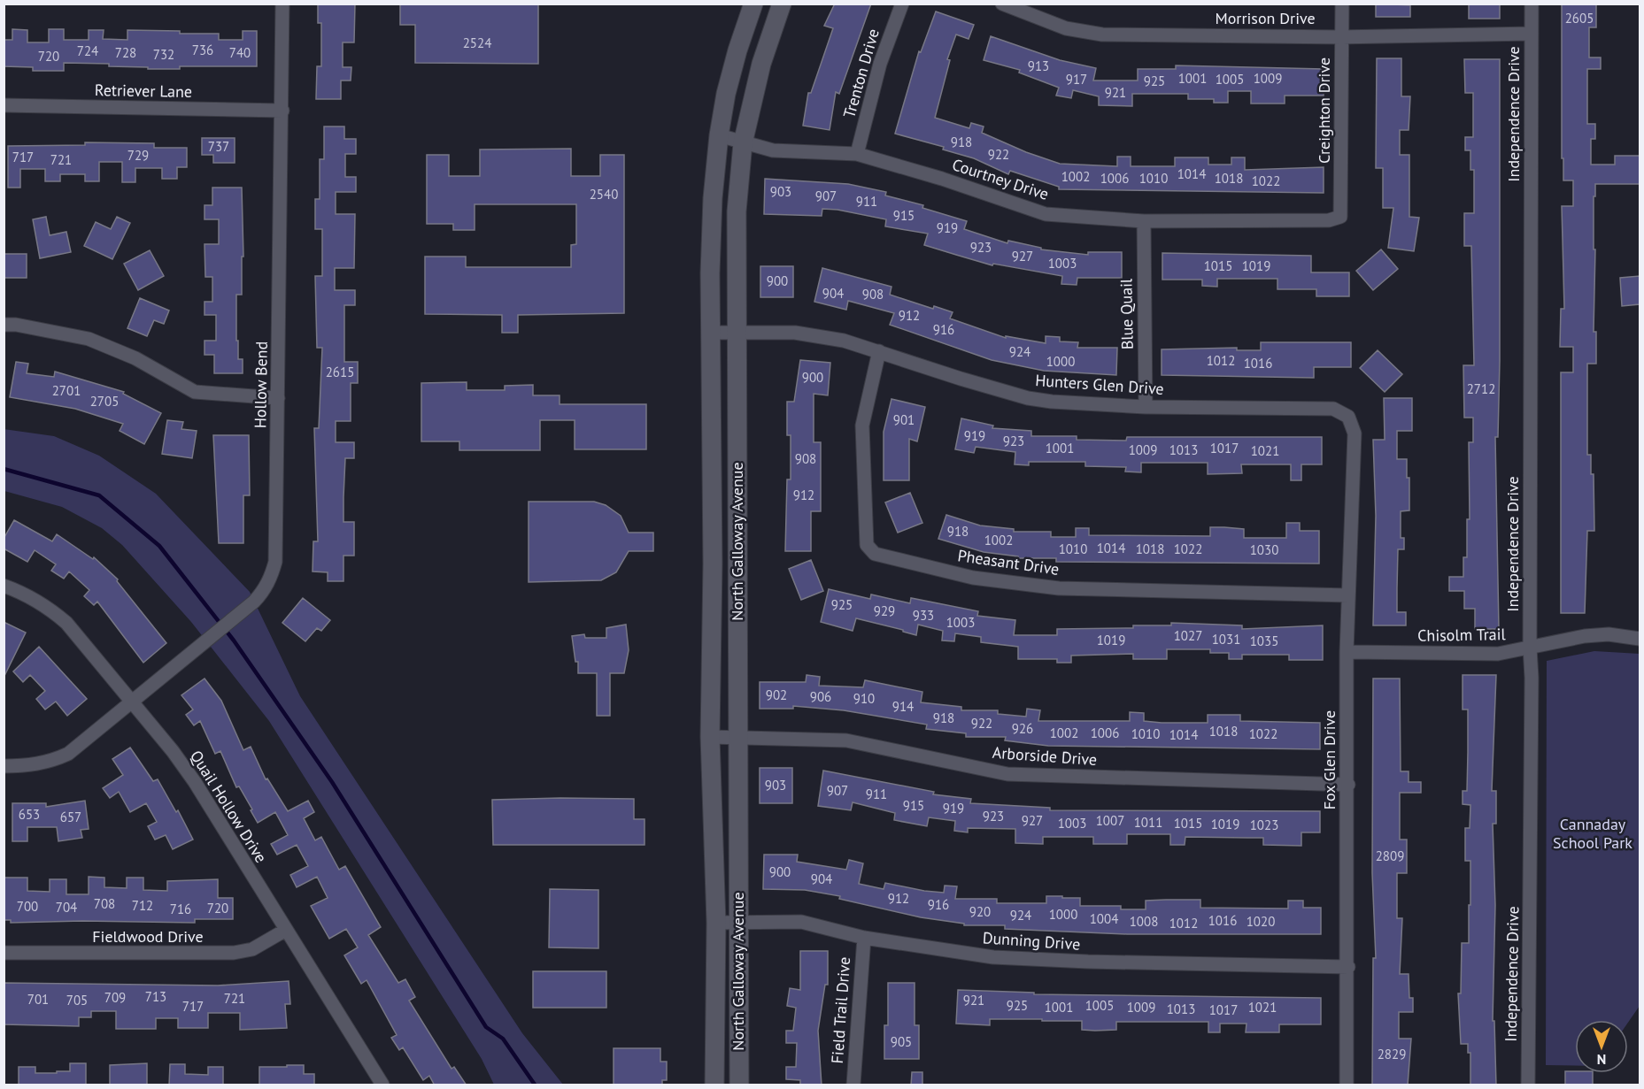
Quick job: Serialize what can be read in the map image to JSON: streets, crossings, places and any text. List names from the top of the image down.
{
  "streets": {
    "main road": ["North Galloway Avenue"],
    "street": [
      "Morrison Drive",
      "Trenton Drive",
      "Retriever Lane",
      "Creighton Drive",
      "Independence Drive",
      "Courtney Drive",
      "Blue Quail",
      "Hollow Bend",
      "Hunters Glen Drive",
      "Pheasant Drive",
      "Chisolm Trail",
      "Arborside Drive",
      "Fox Glen Drive",
      "Quail Hollow Drive",
      "Fieldwood Drive",
      "Dunning Drive",
      "Field Trail Drive"
    ]
  },
  "crossings": [
    ["Morrison Drive", "Creighton Drive"],
    ["Morrison Drive", "Independence Drive"],
    ["Trenton Drive", "Courtney Drive"],
    ["Retriever Lane", "Hollow Bend"],
    ["Creighton Drive", "Courtney Drive"],
    ["Independence Drive", "Chisolm Trail"],
    ["Courtney Drive", "Blue Quail"],
    ["Courtney Drive", "North Galloway Avenue"],
    ["Blue Quail", "Hunters Glen Drive"],
    ["Hollow Bend", "Quail Hollow Drive"],
    ["Hunters Glen Drive", "North Galloway Avenue"],
    ["Hunters Glen Drive", "Pheasant Drive"],
    ["Hunters Glen Drive", "Fox Glen Drive"],
    ["North Galloway Avenue", "Arborside Drive"],
    ["North Galloway Avenue", "Dunning Drive"],
    ["Pheasant Drive", "Fox Glen Drive"],
    ["Chisolm Trail", "Fox Glen Drive"],
    ["Arborside Drive", "Fox Glen Drive"],
    ["Fox Glen Drive", "Dunning Drive"],
    ["Quail Hollow Drive", "Fieldwood Drive"],
    ["Dunning Drive", "Field Trail Drive"]
  ],
  "parks": ["Cannaday School Park"],
  "house_numbers": [
    "2605",
    "2524",
    "736",
    "724",
    "728",
    "740",
    "732",
    "720",
    "913",
    "1001",
    "1009",
    "917",
    "1005",
    "925",
    "921",
    "918",
    "737",
    "922",
    "729",
    "717",
    "721",
    "1014",
    "1002",
    "1006",
    "1010",
    "1018",
    "1022",
    "903",
    "2540",
    "907",
    "911",
    "915",
    "919",
    "923",
    "927",
    "1003",
    "1015",
    "1019",
    "900",
    "904",
    "908",
    "912",
    "916",
    "924",
    "1012",
    "1000",
    "1016",
    "2615",
    "900",
    "2712",
    "2701",
    "2705",
    "901",
    "919",
    "923",
    "1001",
    "1017",
    "1009",
    "1013",
    "1021",
    "908",
    "912",
    "918",
    "1002",
    "1014",
    "1010",
    "1018",
    "1022",
    "1030",
    "925",
    "929",
    "933",
    "1003",
    "1027",
    "1031",
    "1019",
    "1035",
    "902",
    "906",
    "910",
    "914",
    "918",
    "922",
    "926",
    "1018",
    "1002",
    "1006",
    "1010",
    "1022",
    "1014",
    "903",
    "907",
    "911",
    "915",
    "919",
    "653",
    "923",
    "657",
    "927",
    "1007",
    "1011",
    "1003",
    "1015",
    "1019",
    "1023",
    "2809",
    "900",
    "904",
    "912",
    "708",
    "916",
    "712",
    "700",
    "704",
    "720",
    "716",
    "920",
    "1000",
    "924",
    "1004",
    "1016",
    "1008",
    "1020",
    "1012",
    "713",
    "709",
    "721",
    "701",
    "705",
    "921",
    "925",
    "1005",
    "717",
    "1001",
    "1009",
    "1021",
    "1013",
    "1017",
    "905",
    "2829"
  ],
  "north": "bottom"
}
